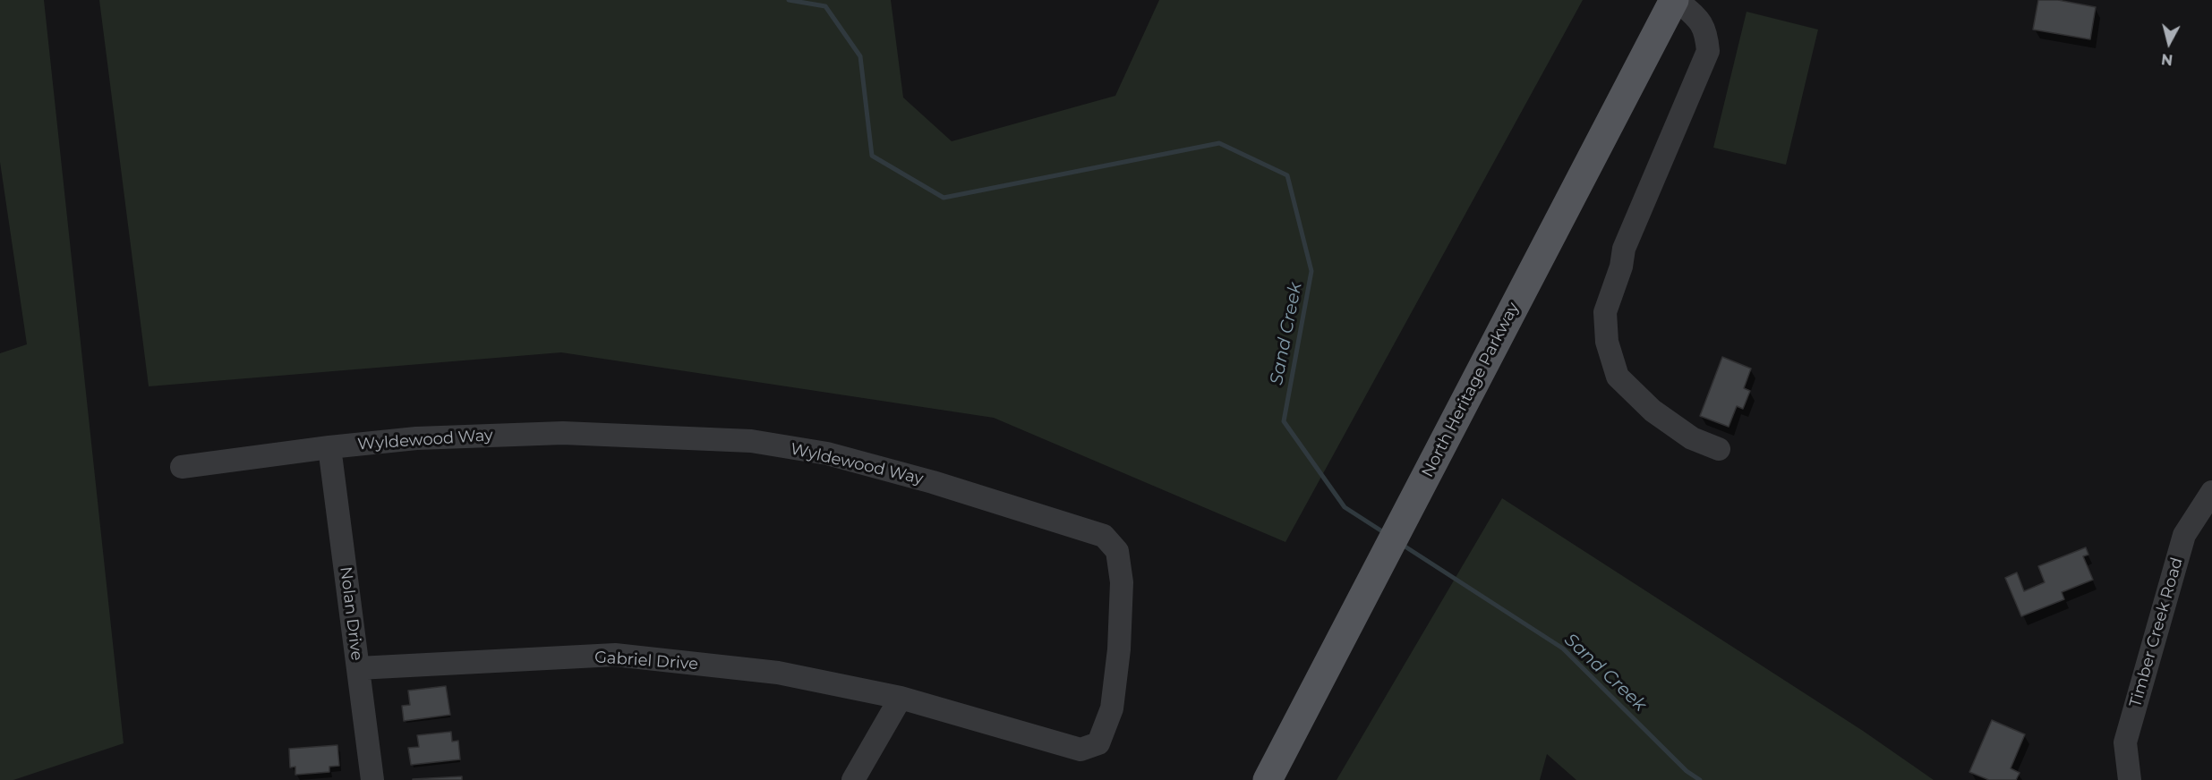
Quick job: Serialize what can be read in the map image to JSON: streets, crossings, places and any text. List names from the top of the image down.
{
  "streets": {
    "main road": ["North Heritage Parkway"],
    "street": [
      "Wyldewood Way",
      "Nolan Drive",
      "Timber Creek Road",
      "Gabriel Drive"
    ]
  },
  "crossings": [
    ["Wyldewood Way", "Nolan Drive"],
    ["Wyldewood Way", "Gabriel Drive"],
    ["Nolan Drive", "Gabriel Drive"]
  ],
  "water": ["Sand Creek"],
  "north": "bottom"
}
